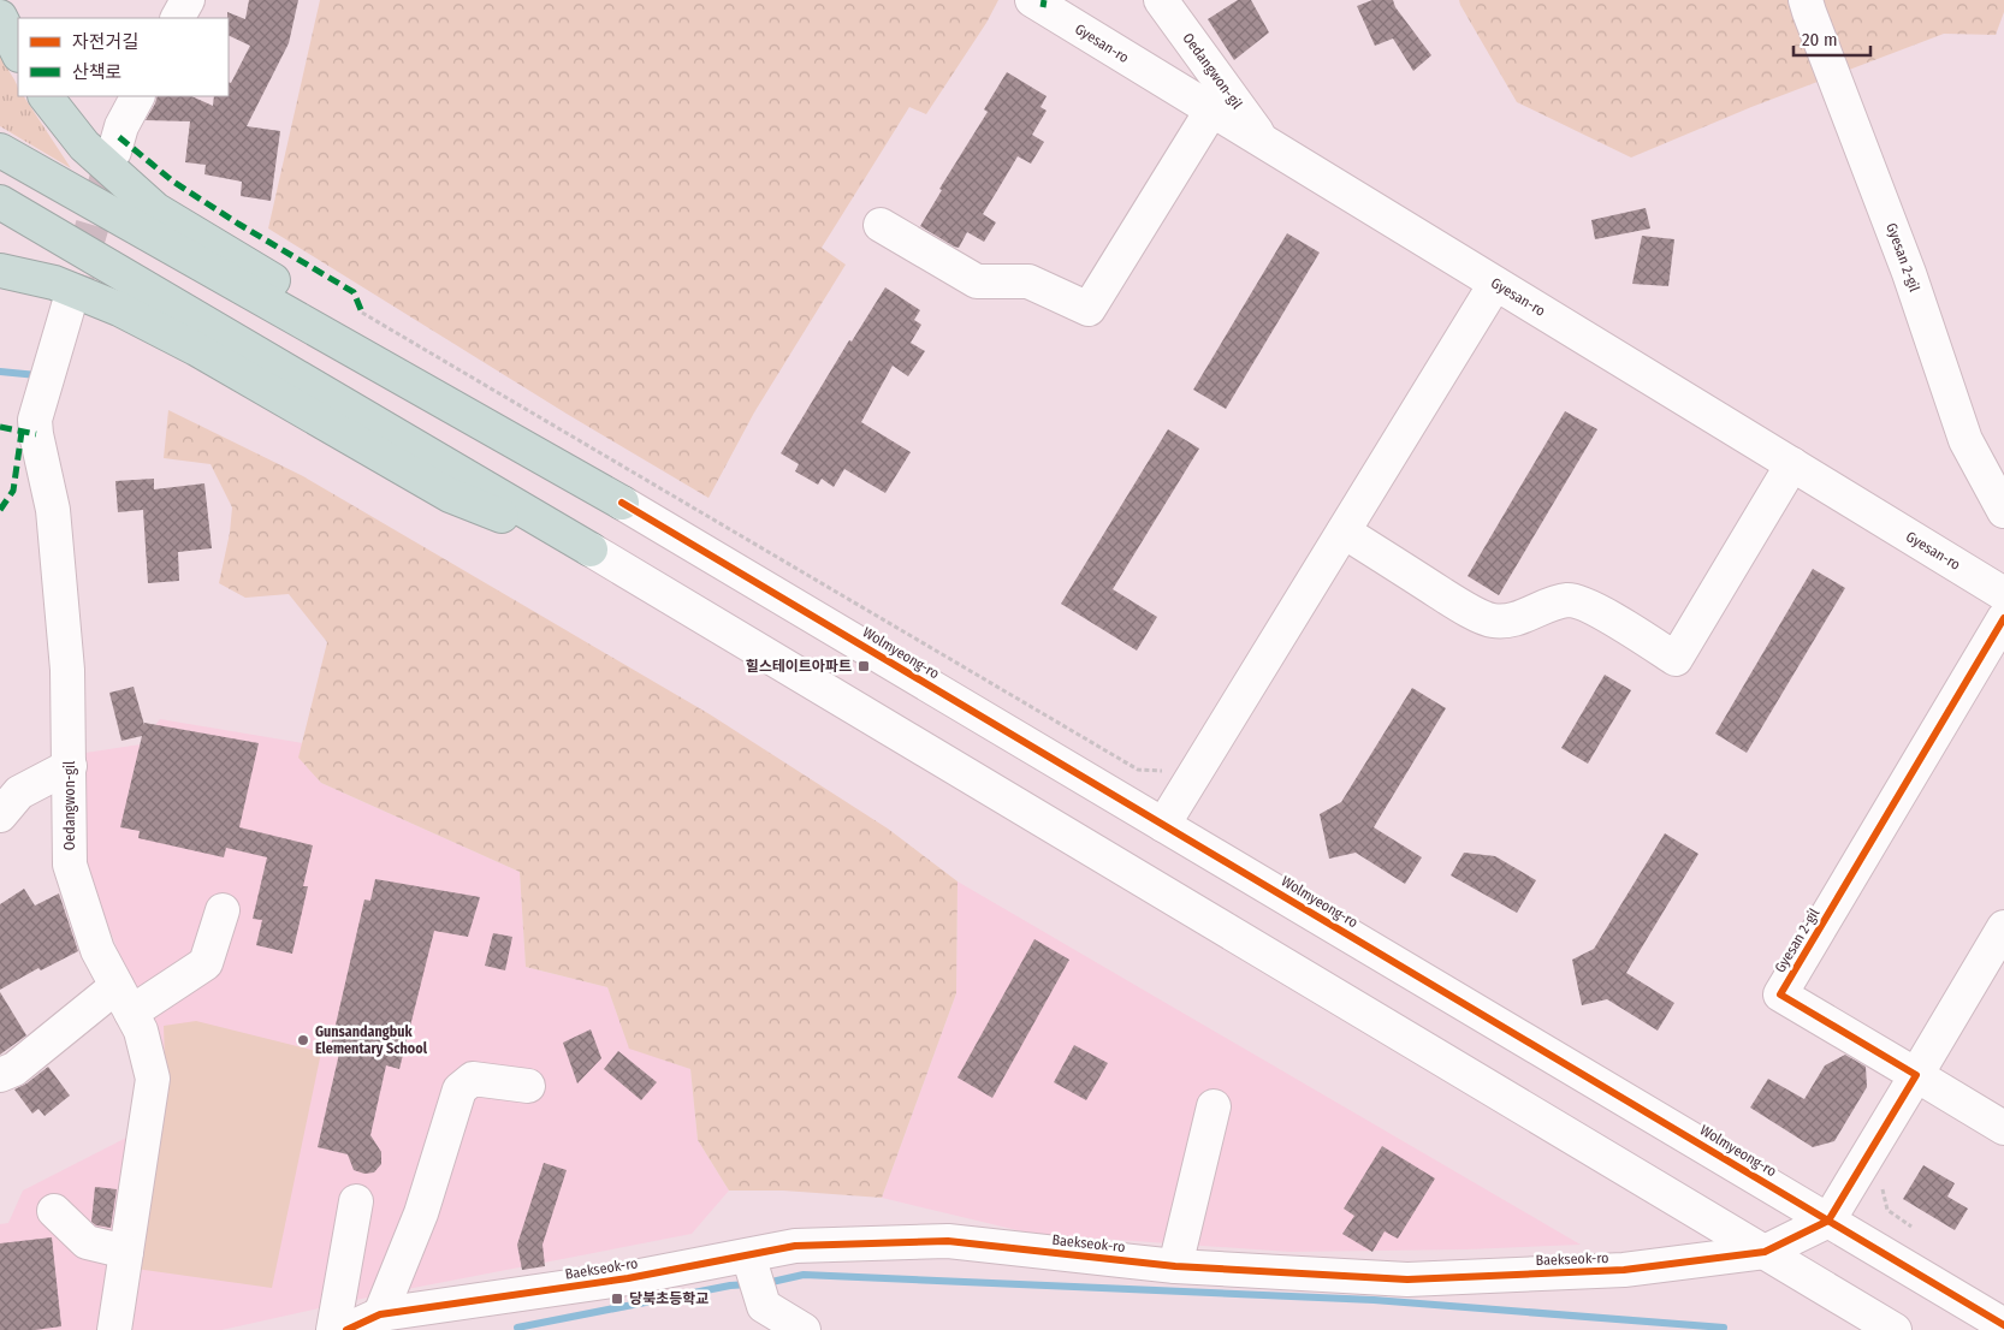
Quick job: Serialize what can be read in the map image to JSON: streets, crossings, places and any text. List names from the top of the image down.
{
  "streets": {
    "street": [
      "Gyesan-ro",
      "Oedangwon-gil",
      "Gyesan 2-gil",
      "Wolmyeong-ro",
      "Baekseok-ro"
    ]
  },
  "crossings": [
    ["Gyesan-ro", "Oedangwon-gil"],
    ["Wolmyeong-ro", "Baekseok-ro"]
  ],
  "places": {
    "transit": ["힐스테이트아파트", "당북초등학교"],
    "other": ["Gunsandangbuk Elementary School"]
  },
  "legend": ["자전거길", "산책로"],
  "scale_bar": "20 m"
}
